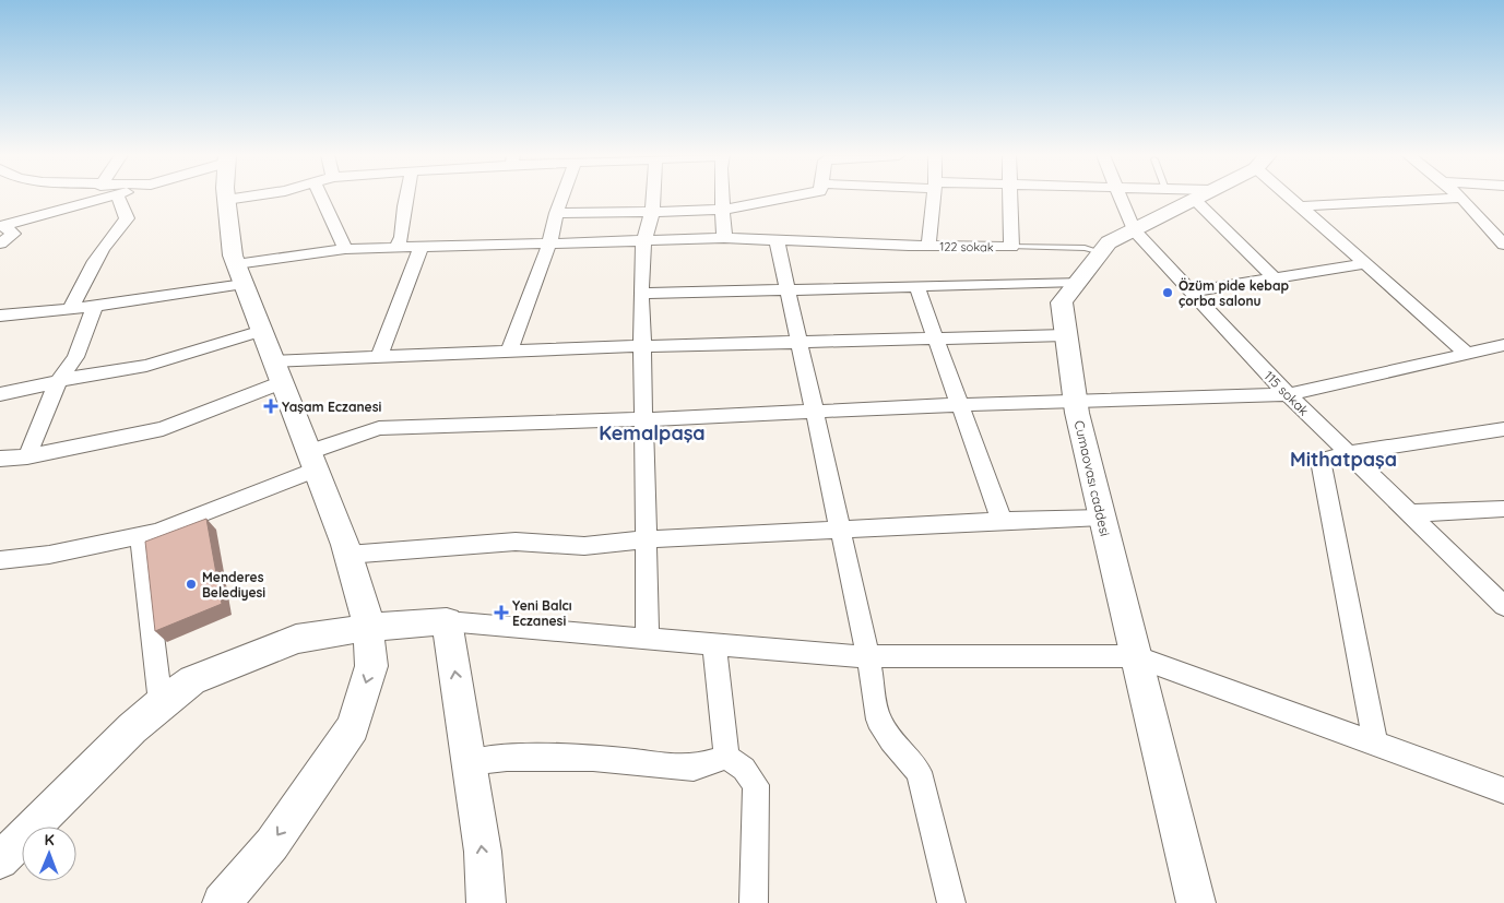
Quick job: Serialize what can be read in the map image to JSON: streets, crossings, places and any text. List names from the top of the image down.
{
  "streets": {
    "main road": ["Cumaovası caddesi"],
    "street": ["122 sokak", "115 sokak"]
  },
  "crossings": [
    ["115 sokak", "Cumaovası caddesi"]
  ],
  "districts": ["Kemalpaşa", "Mithatpaşa"],
  "places": {
    "other": ["Özüm pide kebap çorba salonu", "Menderes Belediyesi"],
    "health": ["Yaşam Eczanesi", "Yeni Balcı Eczanesi"]
  },
  "north": "top"
}
